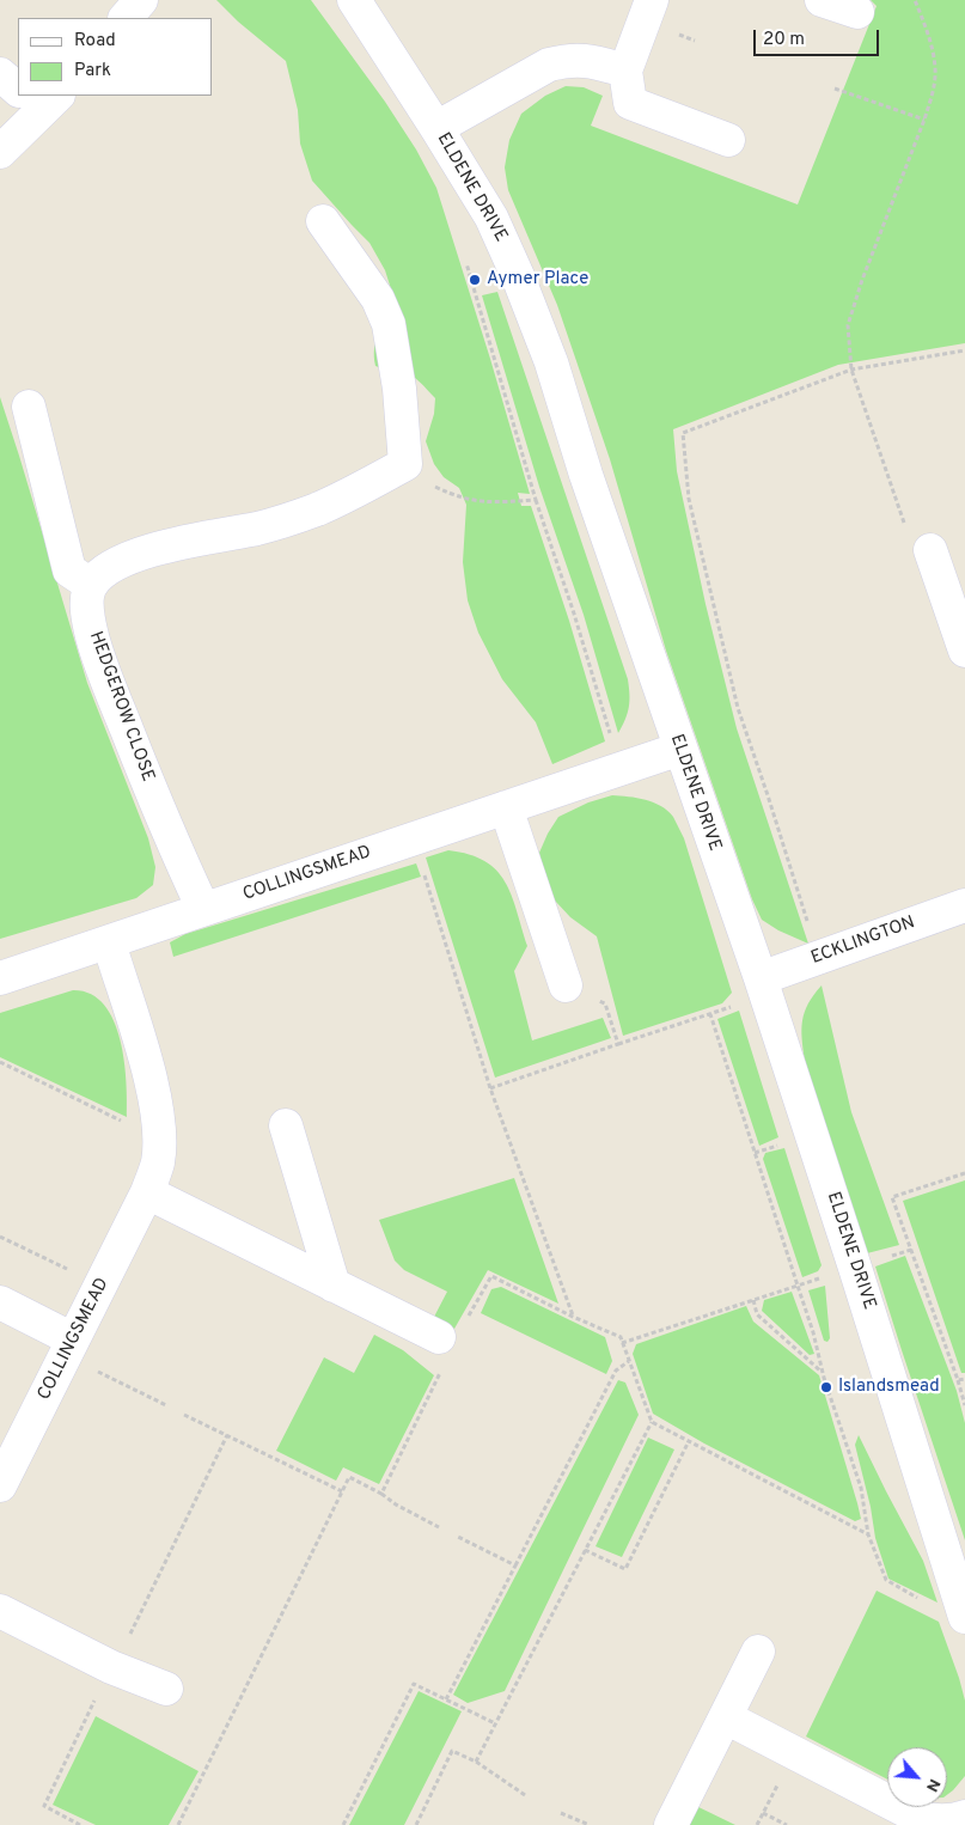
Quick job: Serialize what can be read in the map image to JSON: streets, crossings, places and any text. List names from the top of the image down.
{
  "streets": {
    "street": [
      "ELDENE DRIVE",
      "HEDGEROW CLOSE",
      "COLLINGSMEAD",
      "ECKLINGTON"
    ]
  },
  "crossings": [
    ["ELDENE DRIVE", "COLLINGSMEAD"],
    ["ELDENE DRIVE", "ECKLINGTON"],
    ["HEDGEROW CLOSE", "COLLINGSMEAD"]
  ],
  "places": ["Aymer Place", "Islandsmead"],
  "legend": ["Road", "Park"],
  "scale_bar": "20 m",
  "north": "bottom right"
}
